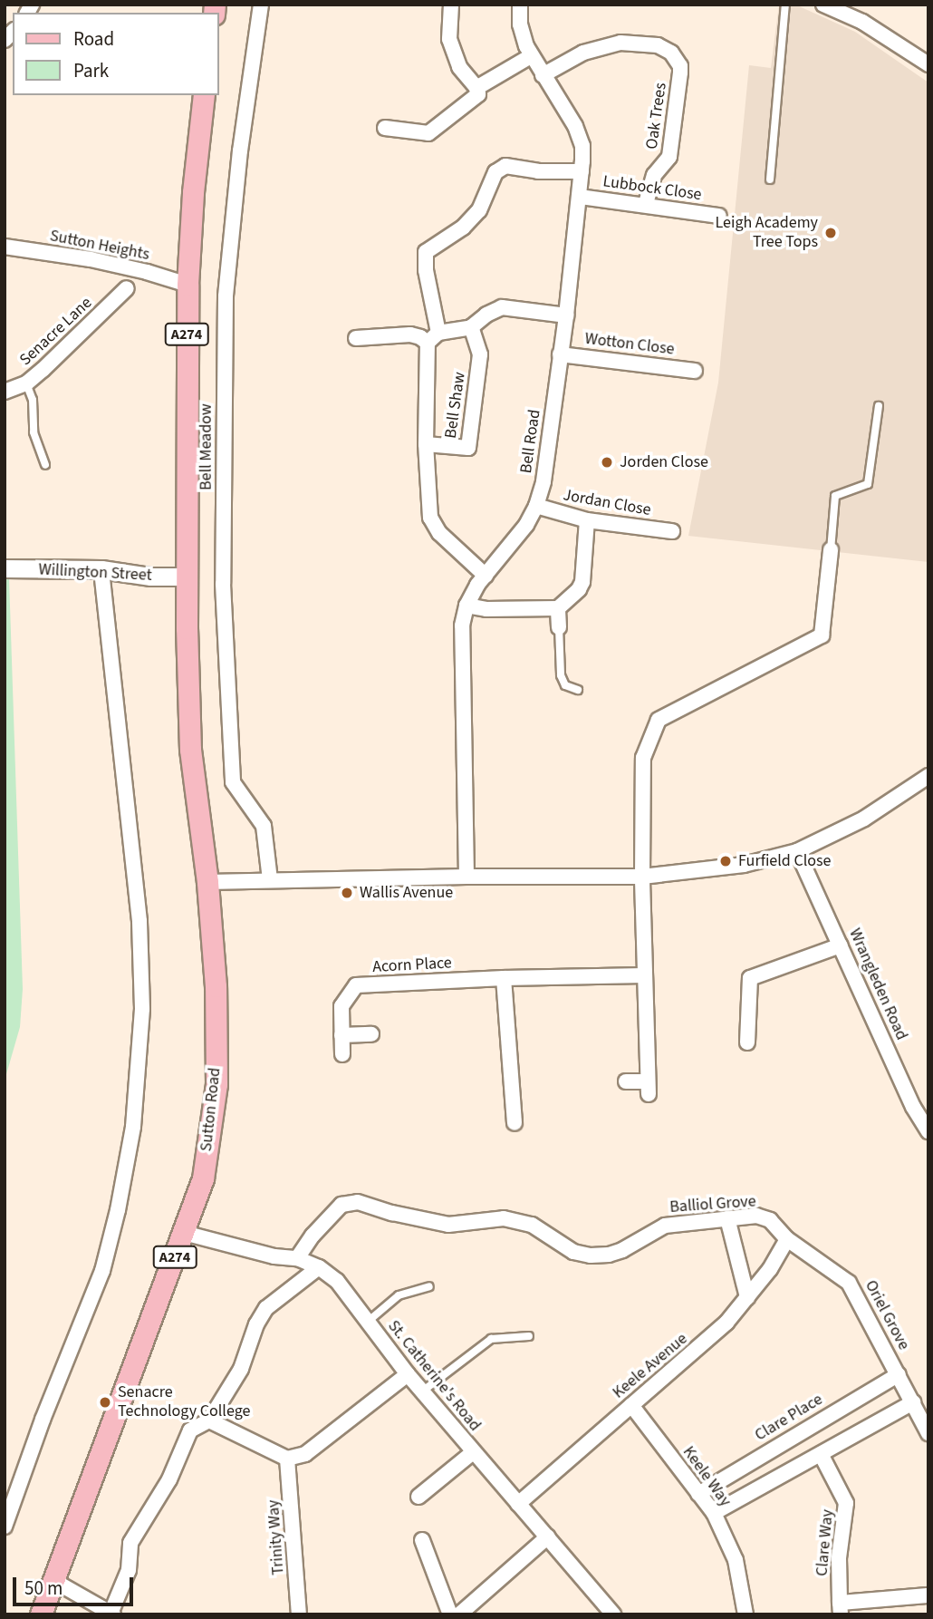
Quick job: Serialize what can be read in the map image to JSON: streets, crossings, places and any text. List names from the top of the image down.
{
  "streets": {
    "main road": ["A274", "Sutton Road"],
    "street": [
      "Oak Trees",
      "Lubbock Close",
      "Sutton Heights",
      "Senacre Lane",
      "Wotton Close",
      "Bell Shaw",
      "Bell Road",
      "Bell Meadow",
      "Jordan Close",
      "Willington Street",
      "Acorn Place",
      "Wrangleden Road",
      "Balliol Grove",
      "Oriel Grove",
      "Keele Avenue",
      "St. Catherine's Road",
      "Clare Place",
      "Keele Way",
      "Trinity Way",
      "Clare Way"
    ]
  },
  "crossings": [
    ["Oak Trees", "Lubbock Close"],
    ["Oak Trees", "Bell Road"],
    ["Lubbock Close", "Bell Road"],
    ["Sutton Heights", "A274"],
    ["A274", "Willington Street"],
    ["A274", "Sutton Road"],
    ["Wotton Close", "Bell Road"],
    ["Bell Shaw", "Bell Road"],
    ["Bell Road", "Jordan Close"],
    ["Willington Street", "Sutton Road"],
    ["Sutton Road", "St. Catherine's Road"],
    ["Balliol Grove", "Oriel Grove"],
    ["Balliol Grove", "Keele Avenue"],
    ["Balliol Grove", "St. Catherine's Road"],
    ["Oriel Grove", "Keele Avenue"],
    ["Oriel Grove", "Clare Place"],
    ["Keele Avenue", "St. Catherine's Road"],
    ["Keele Avenue", "Keele Way"],
    ["Clare Place", "Keele Way"]
  ],
  "places": [
    "Leigh Academy Tree Tops",
    "Jorden Close",
    "Furfield Close",
    "Wallis Avenue",
    "Senacre Technology College"
  ],
  "legend": ["Road", "Park"],
  "scale_bar": "50 m"
}
